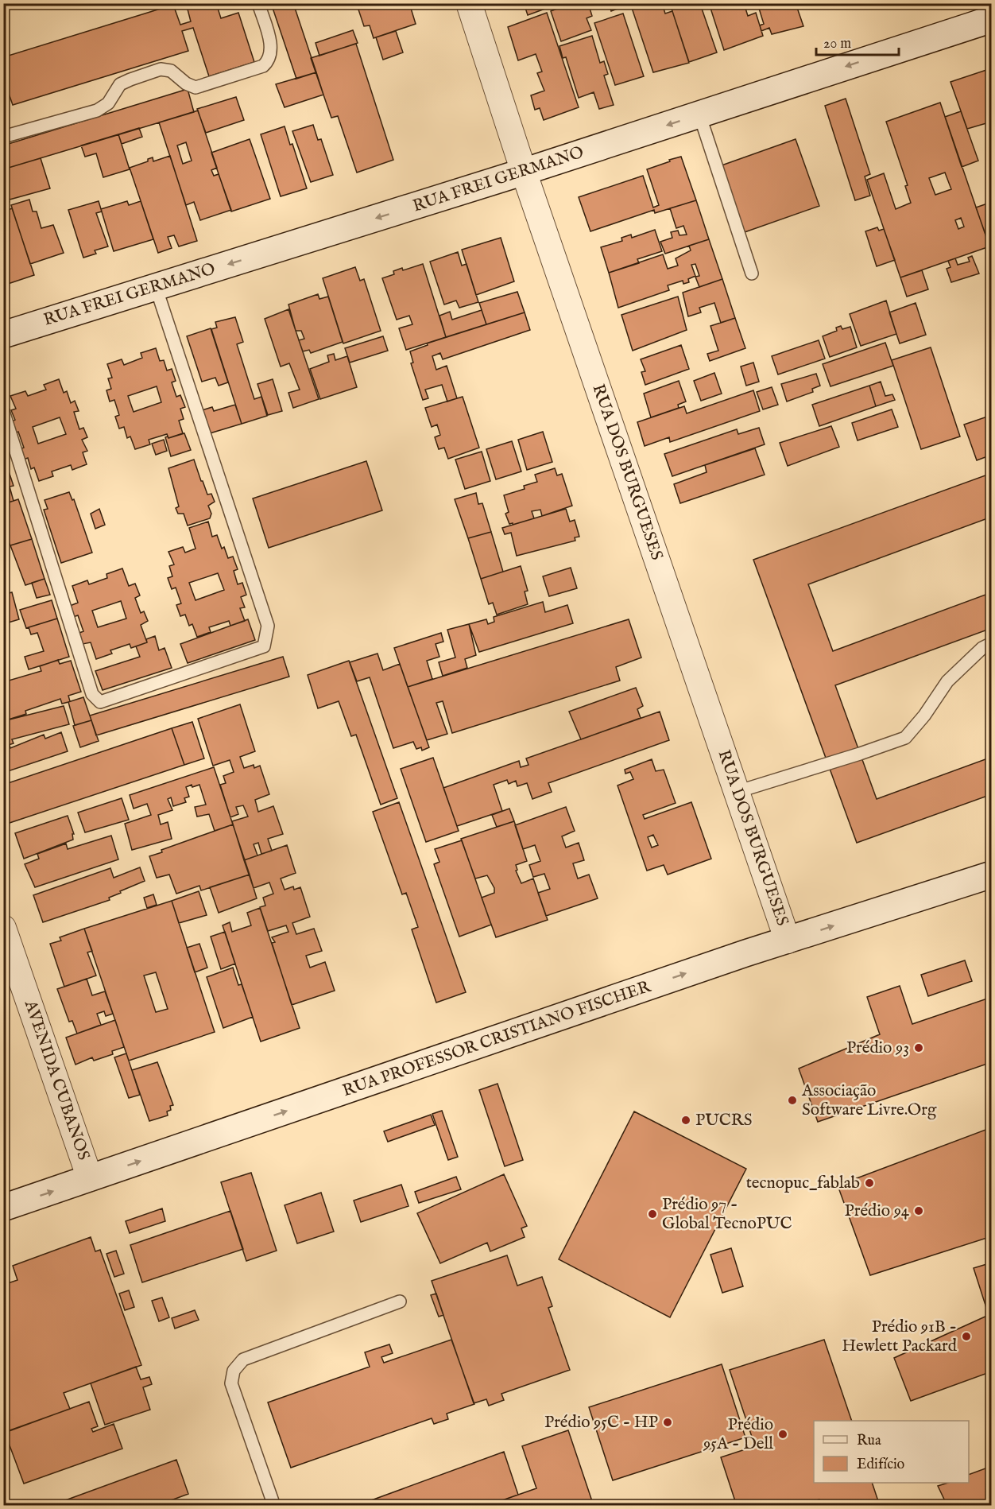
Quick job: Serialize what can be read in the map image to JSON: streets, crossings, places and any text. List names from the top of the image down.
{
  "streets": {
    "main road": ["RUA FREI GERMANO", "RUA PROFESSOR CRISTIANO FISCHER"],
    "street": ["RUA DOS BURGUESES", "AVENIDA CUBANOS"]
  },
  "crossings": [
    ["RUA FREI GERMANO", "RUA DOS BURGUESES"],
    ["RUA DOS BURGUESES", "RUA PROFESSOR CRISTIANO FISCHER"],
    ["RUA PROFESSOR CRISTIANO FISCHER", "AVENIDA CUBANOS"]
  ],
  "one_way": ["RUA FREI GERMANO", "RUA PROFESSOR CRISTIANO FISCHER"],
  "places": [
    "Prédio 93",
    "Associação Software Livre.Org",
    "PUCRS",
    "tecnopuc_fablab",
    "Prédio 94",
    "Prédio 97 - Global TecnoPUC",
    "Prédio 91B - Hewlett Packard",
    "Prédio 95C - HP",
    "Prédio 95A - Dell"
  ],
  "legend": ["Rua", "Edifício"],
  "scale_bar": "20 m"
}
